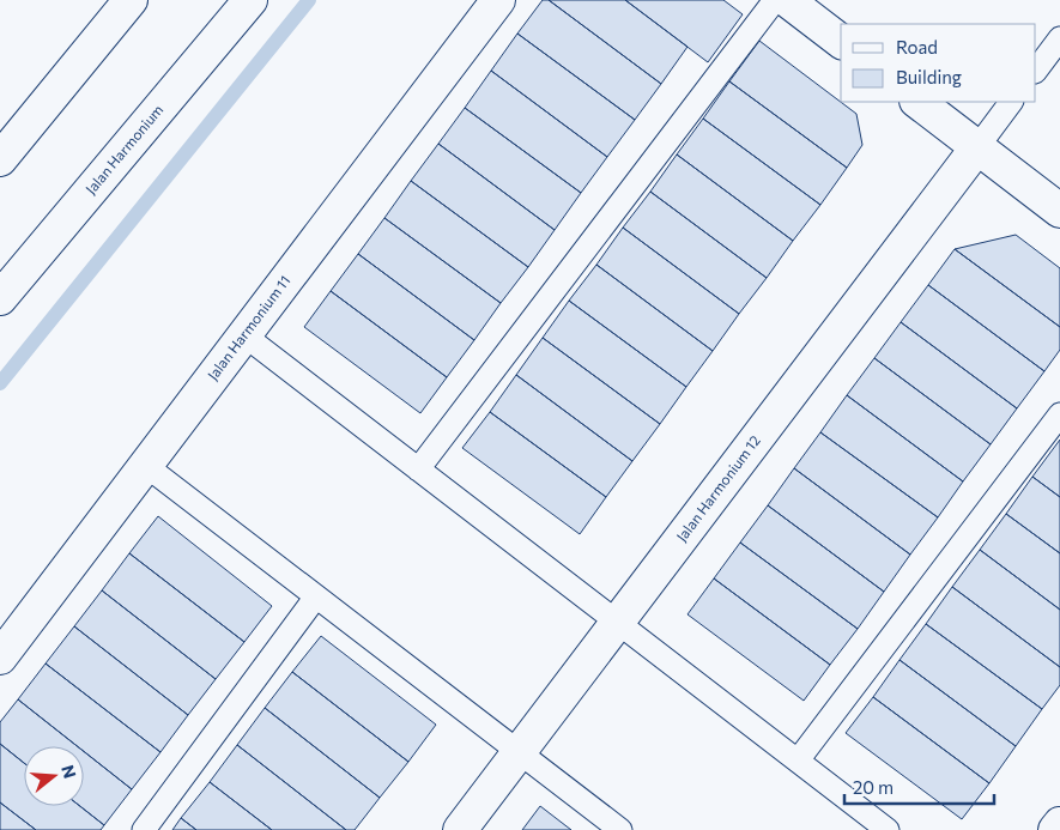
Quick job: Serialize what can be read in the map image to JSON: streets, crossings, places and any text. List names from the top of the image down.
{
  "streets": {
    "street": ["Jalan Harmonium", "Jalan Harmonium 11", "Jalan Harmonium 12"]
  },
  "legend": ["Road", "Building"],
  "scale_bar": "20 m",
  "north": "right"
}
